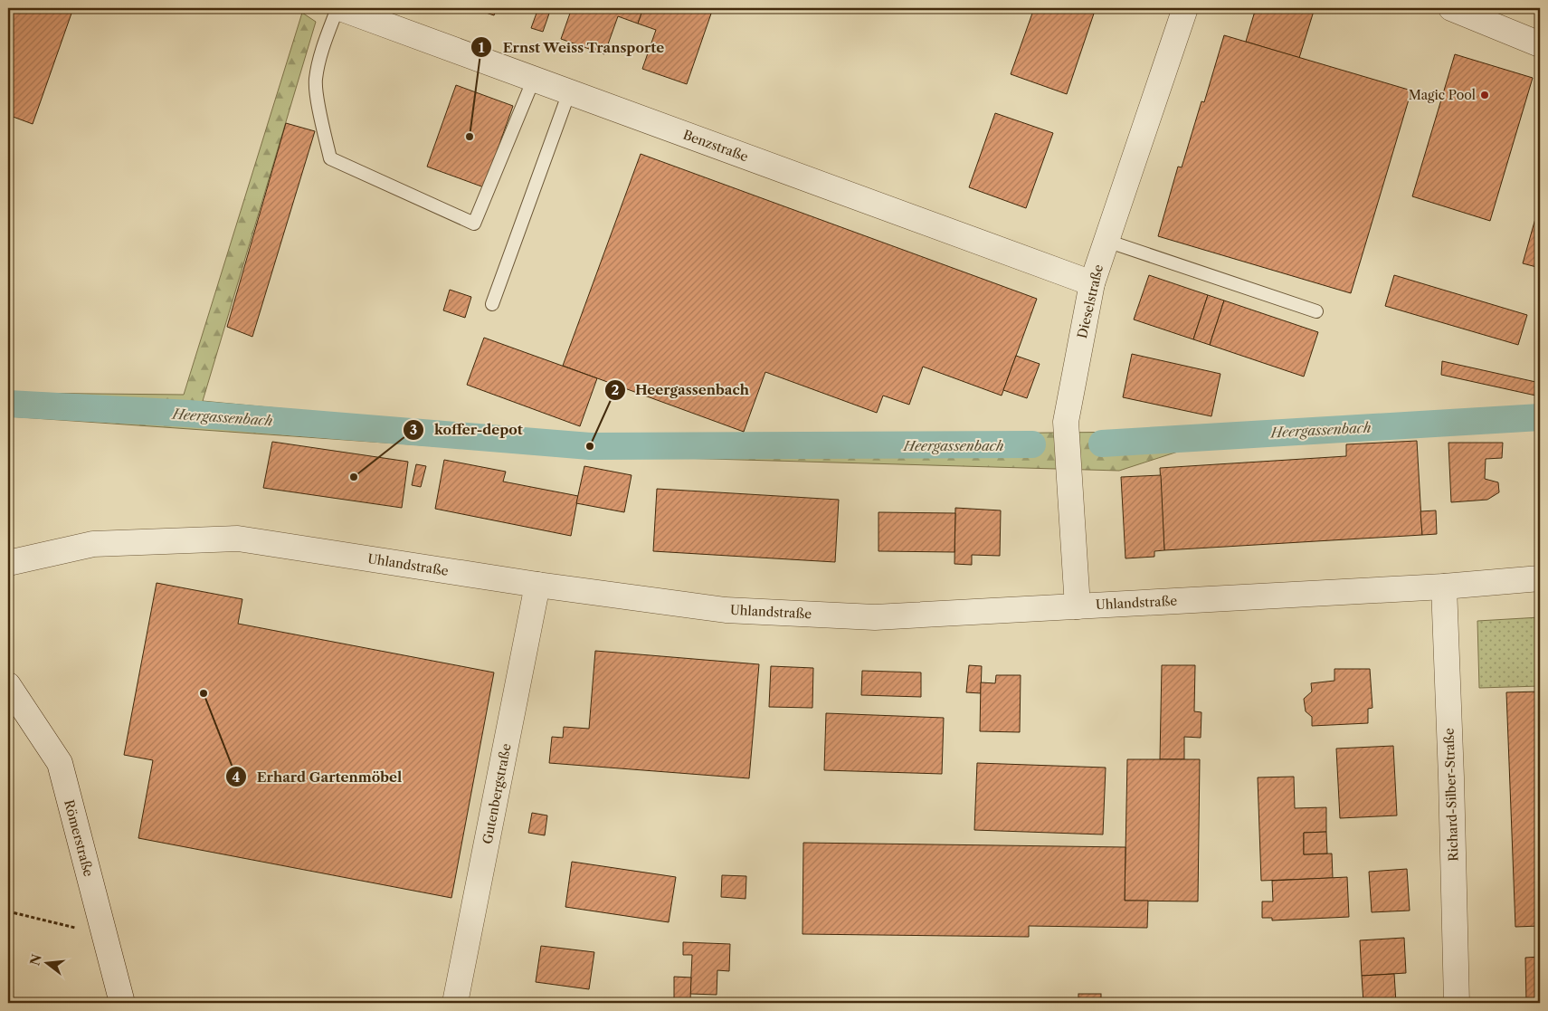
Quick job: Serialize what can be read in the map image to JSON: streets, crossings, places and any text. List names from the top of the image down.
{
  "streets": {
    "street": [
      "Benzstraße",
      "Dieselstraße",
      "Uhlandstraße",
      "Gutenbergstraße",
      "Richard-Silber-Straße",
      "Römerstraße"
    ]
  },
  "crossings": [
    ["Benzstraße", "Dieselstraße"],
    ["Dieselstraße", "Uhlandstraße"],
    ["Uhlandstraße", "Gutenbergstraße"],
    ["Uhlandstraße", "Richard-Silber-Straße"]
  ],
  "water": ["Heergassenbach"],
  "places": [
    "Magic Pool",
    "Ernst Weiss Transporte",
    "Heergassenbach",
    "koffer-depot",
    "Erhard Gartenmöbel"
  ],
  "north": "left"
}
